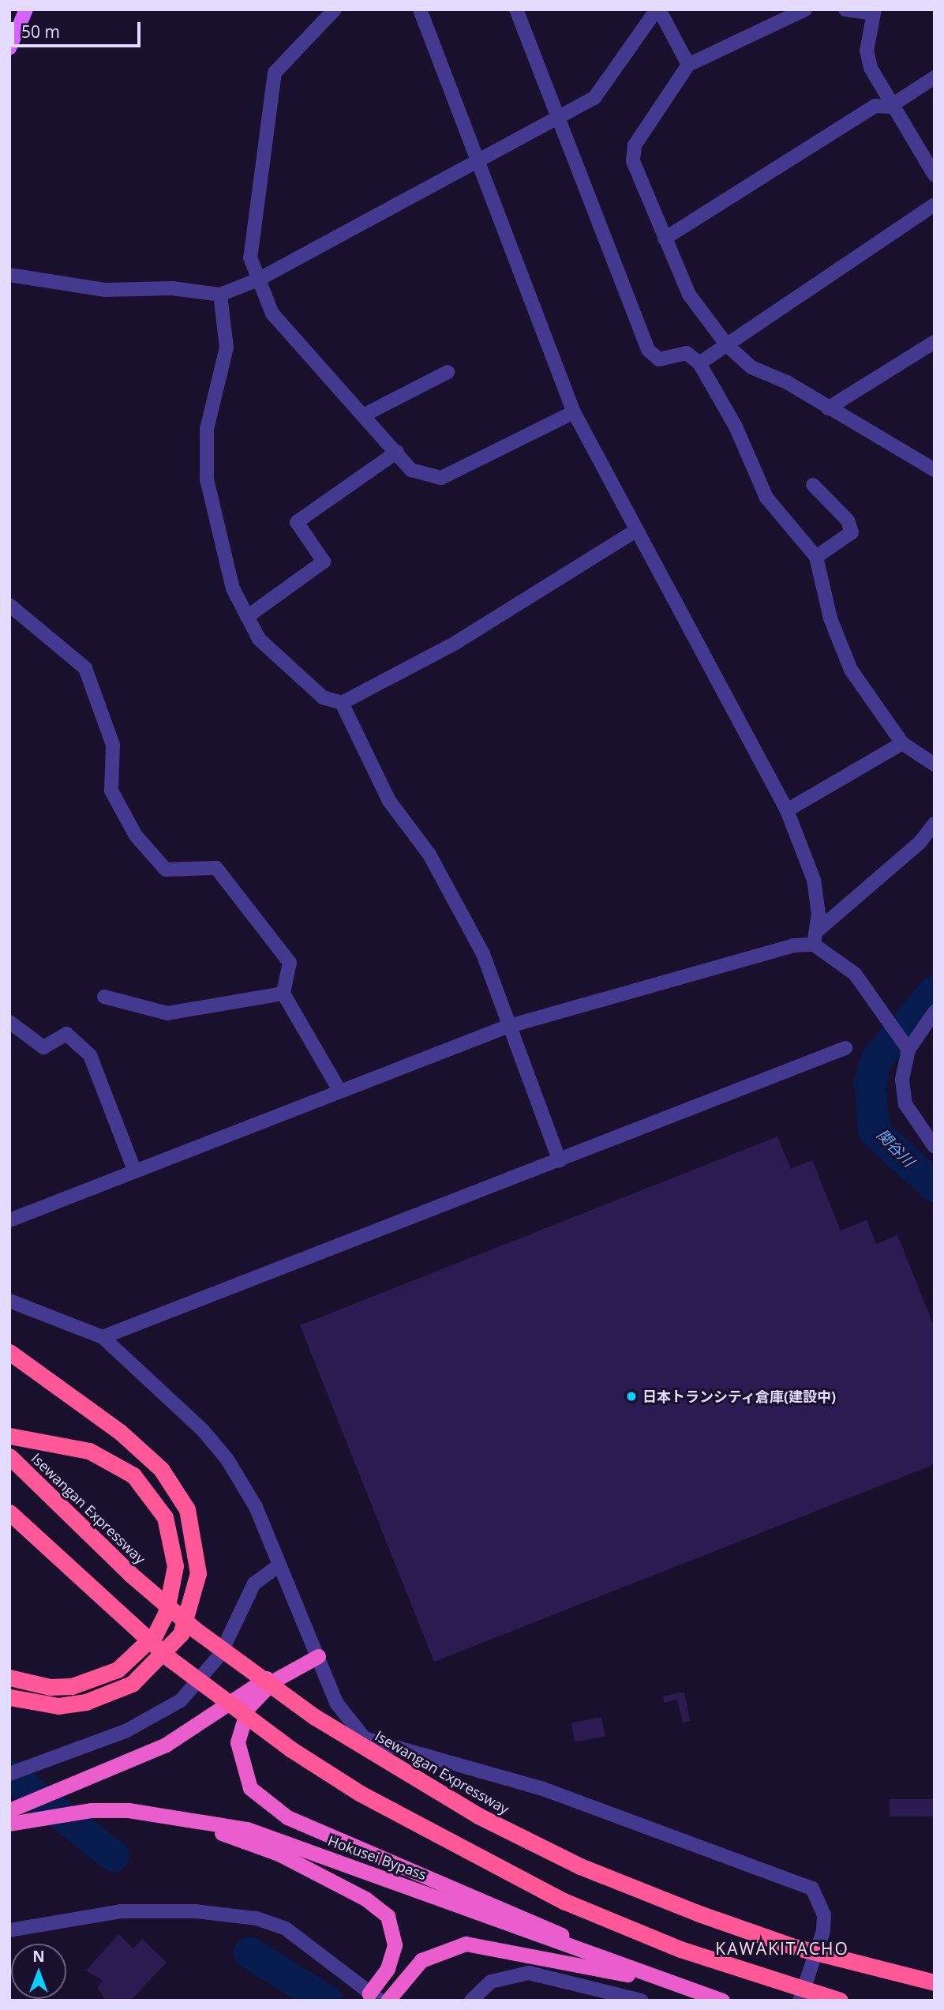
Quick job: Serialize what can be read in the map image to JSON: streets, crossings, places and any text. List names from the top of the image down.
{
  "streets": {
    "highway": ["Isewangan Expressway", "Hokusei Bypass"]
  },
  "districts": ["KAWAKITACHO"],
  "water": ["関谷川"],
  "places": ["日本トランシティ倉庫(建設中)"],
  "scale_bar": "50 m",
  "north": "top"
}
